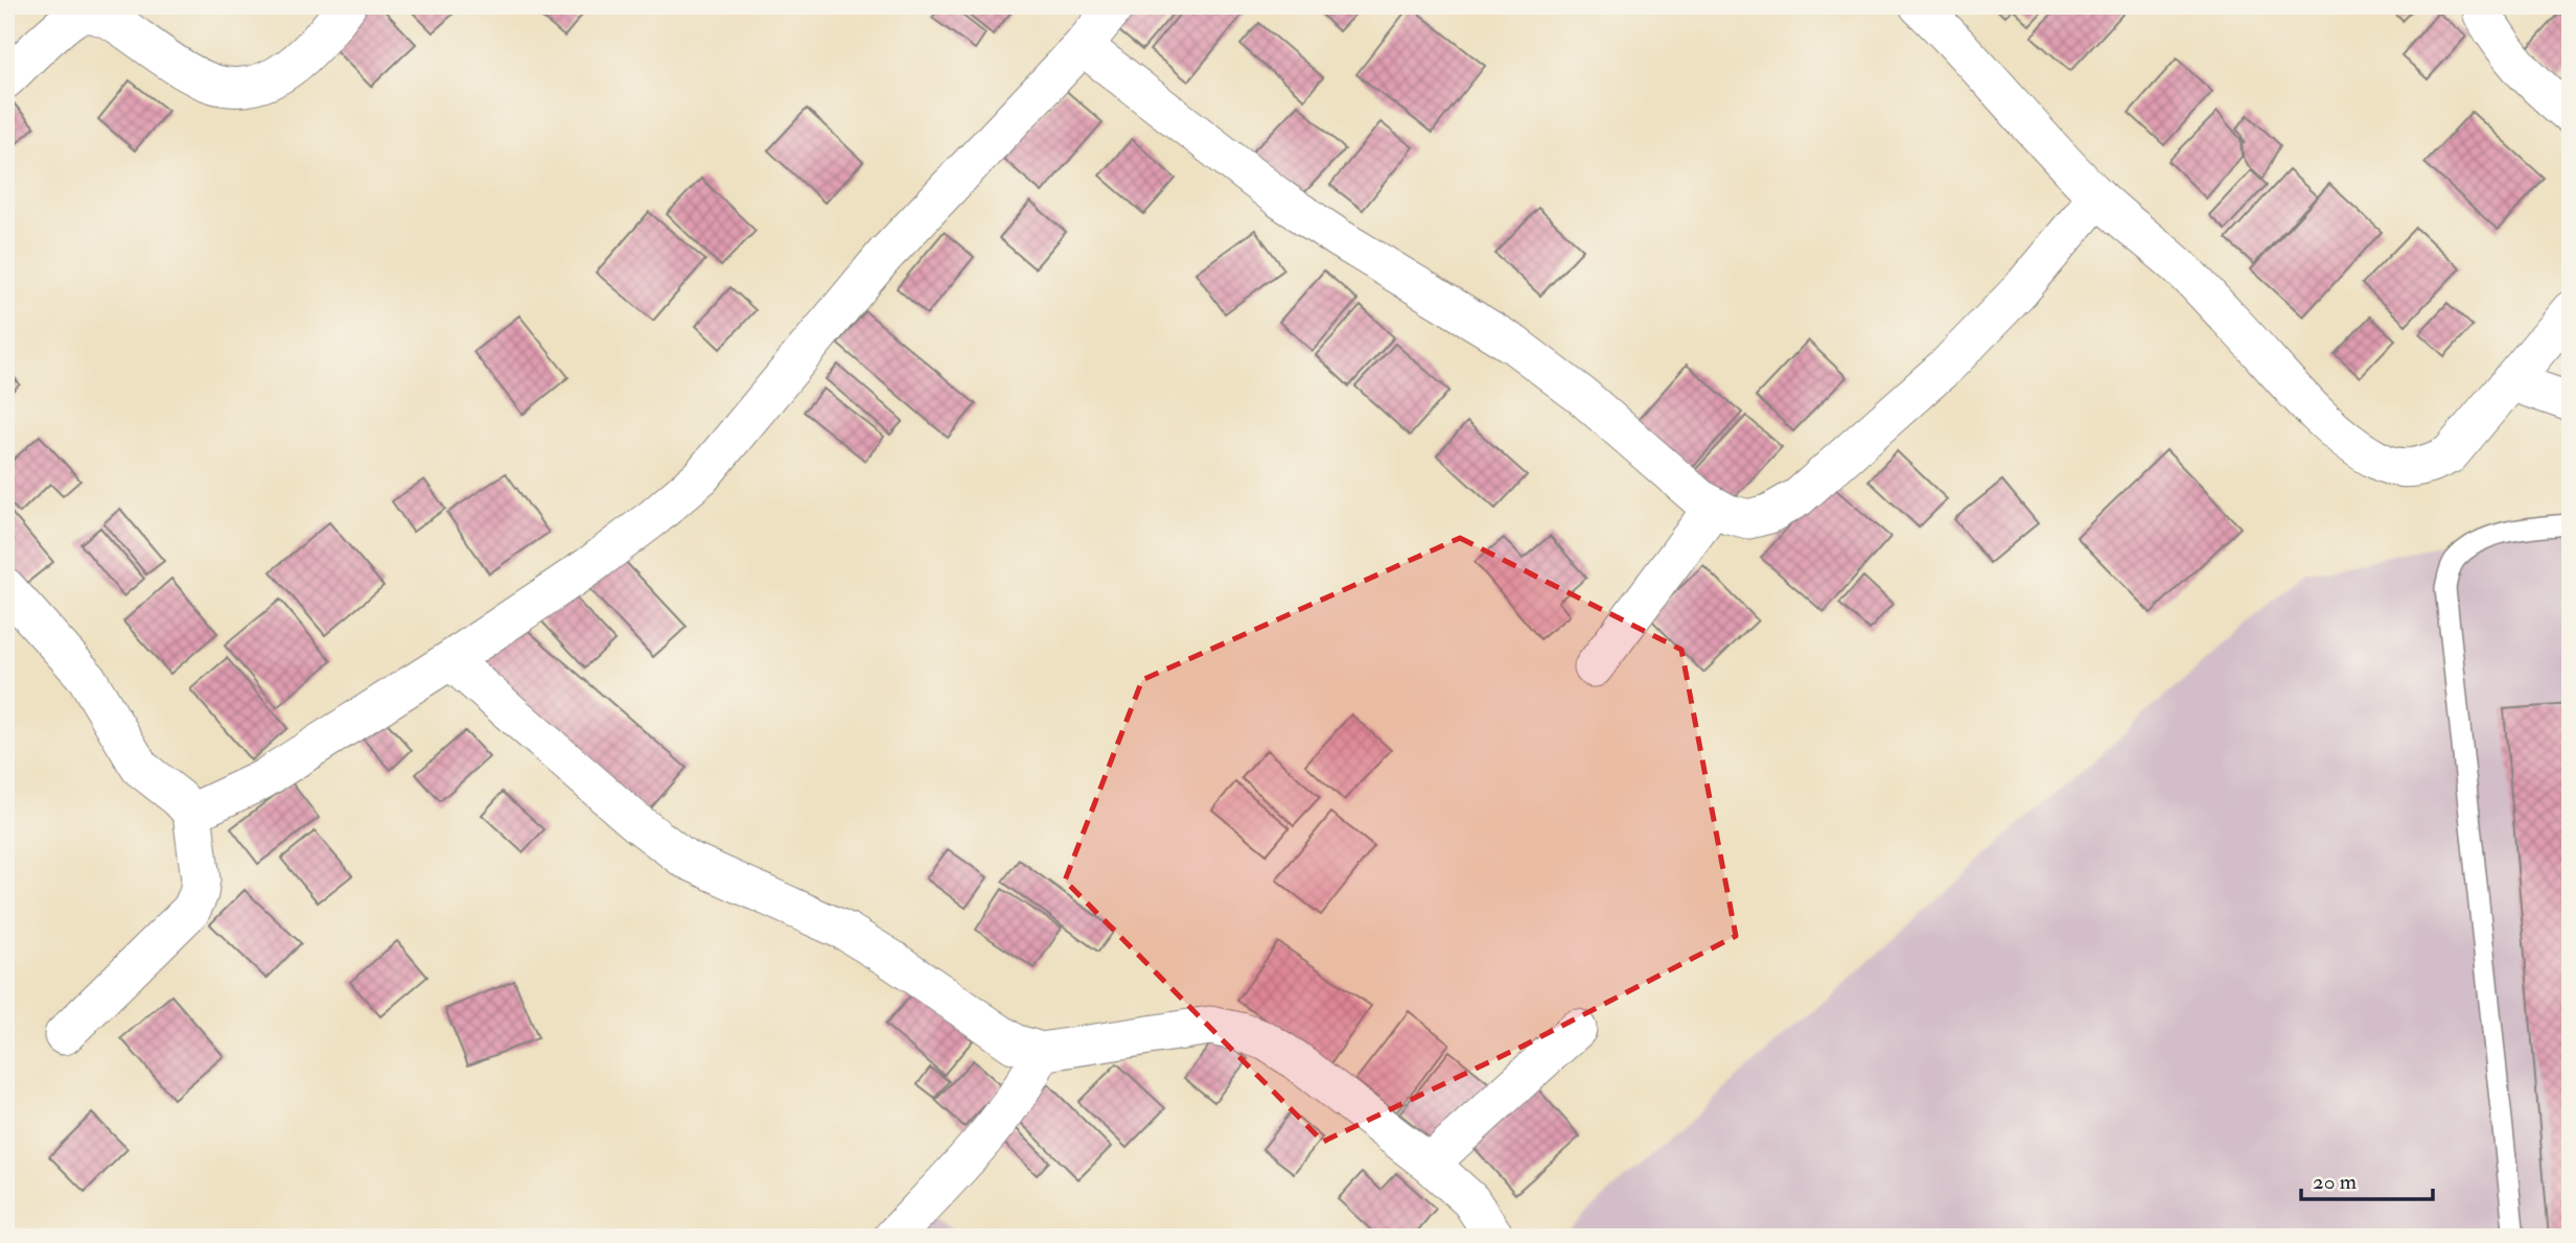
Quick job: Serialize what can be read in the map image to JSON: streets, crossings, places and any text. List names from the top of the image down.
{
  "scale_bar": "20 m"
}
